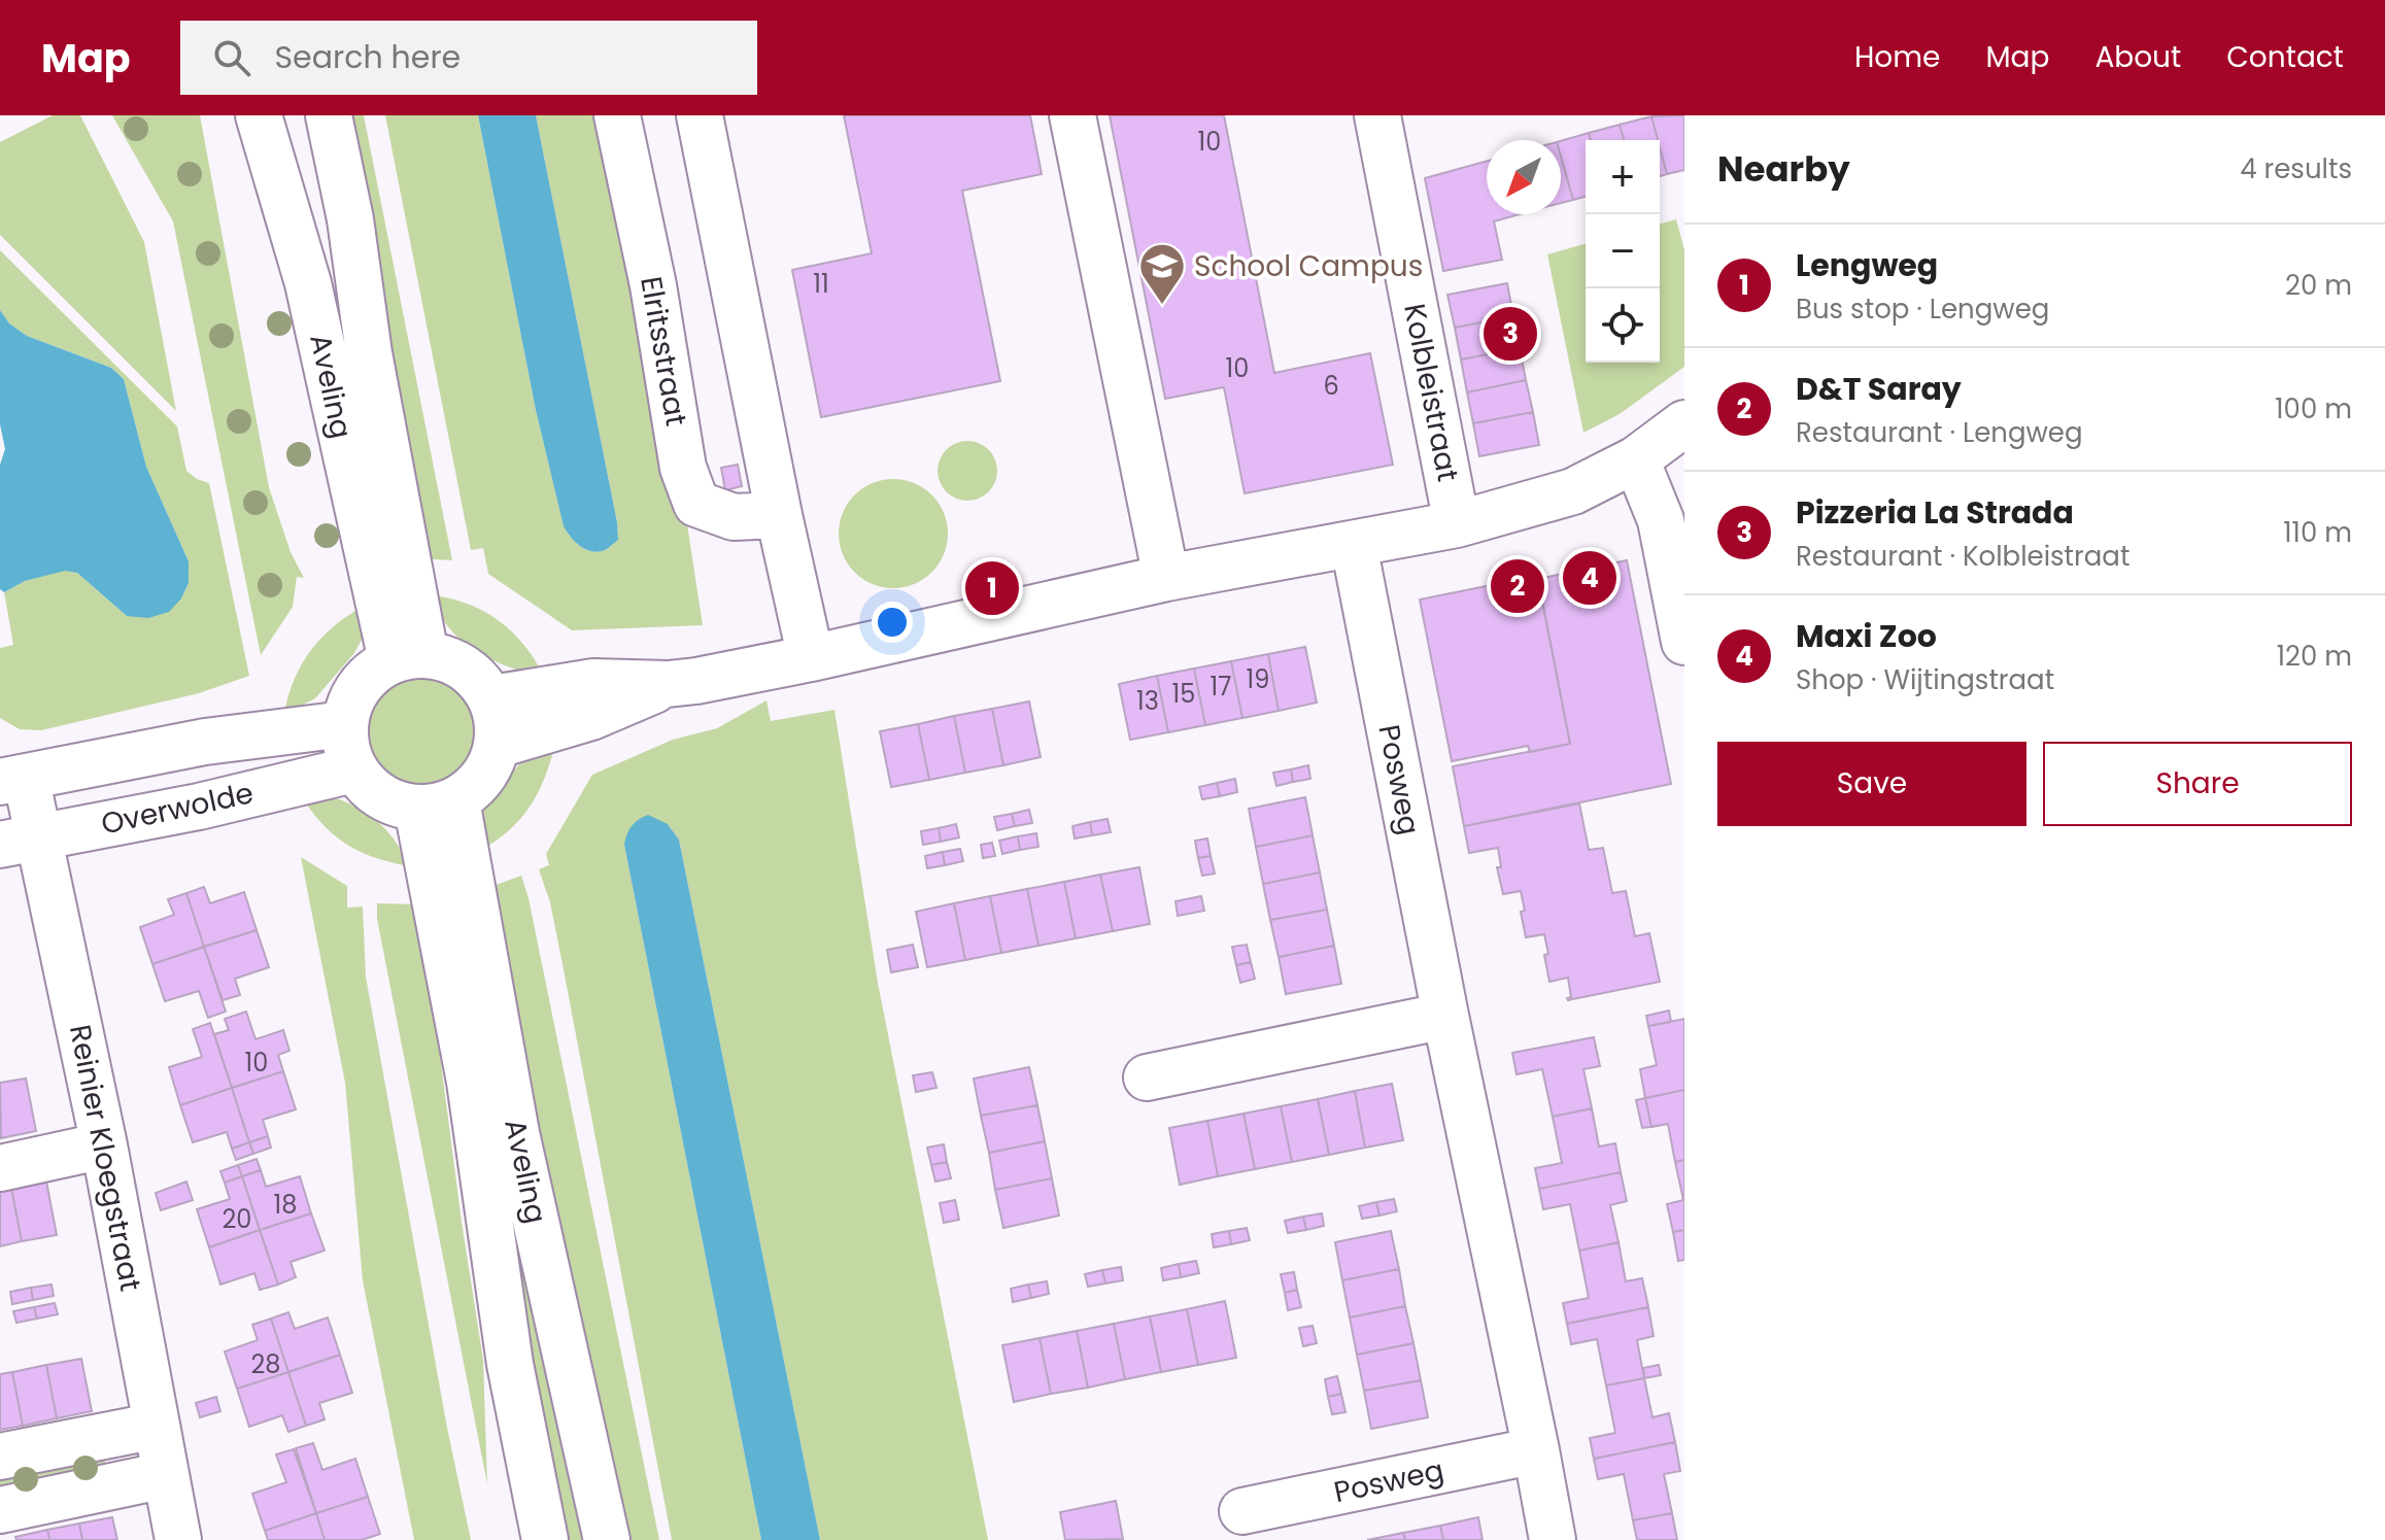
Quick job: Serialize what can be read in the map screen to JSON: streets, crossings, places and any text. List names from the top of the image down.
{
  "streets": {
    "street": [
      "Elritsstraat",
      "Aveling",
      "Kolbleistraat",
      "Posweg",
      "Overwolde",
      "Reinier Kloegstraat"
    ]
  },
  "crossings": [
    ["Aveling", "Overwolde"],
    ["Overwolde", "Reinier Kloegstraat"]
  ],
  "places": {
    "school or university": ["School Campus"]
  },
  "house_numbers": [
    "10",
    "11",
    "10",
    "6",
    "19",
    "17",
    "15",
    "13",
    "10",
    "18",
    "20",
    "28"
  ],
  "north": "bottom left",
  "page": {
    "header": "Map",
    "search": "Search here",
    "nav": [
      "Home",
      "Map",
      "About",
      "Contact"
    ],
    "heading": ["Nearby", "4 results"],
    "map_buttons": ["+", "−"],
    "list": [
      {
        "mark": "1",
        "name": "Lengweg",
        "note": "Bus stop · Lengweg",
        "value": "20 m"
      },
      {
        "mark": "2",
        "name": "D&T Saray",
        "note": "Restaurant · Lengweg",
        "value": "100 m"
      },
      {
        "mark": "3",
        "name": "Pizzeria La Strada",
        "note": "Restaurant · Kolbleistraat",
        "value": "110 m"
      },
      {
        "mark": "4",
        "name": "Maxi Zoo",
        "note": "Shop · Wijtingstraat",
        "value": "120 m"
      }
    ],
    "pins": [
      "3",
      "4",
      "2",
      "1"
    ],
    "buttons": ["Save", "Share"]
  }
}
